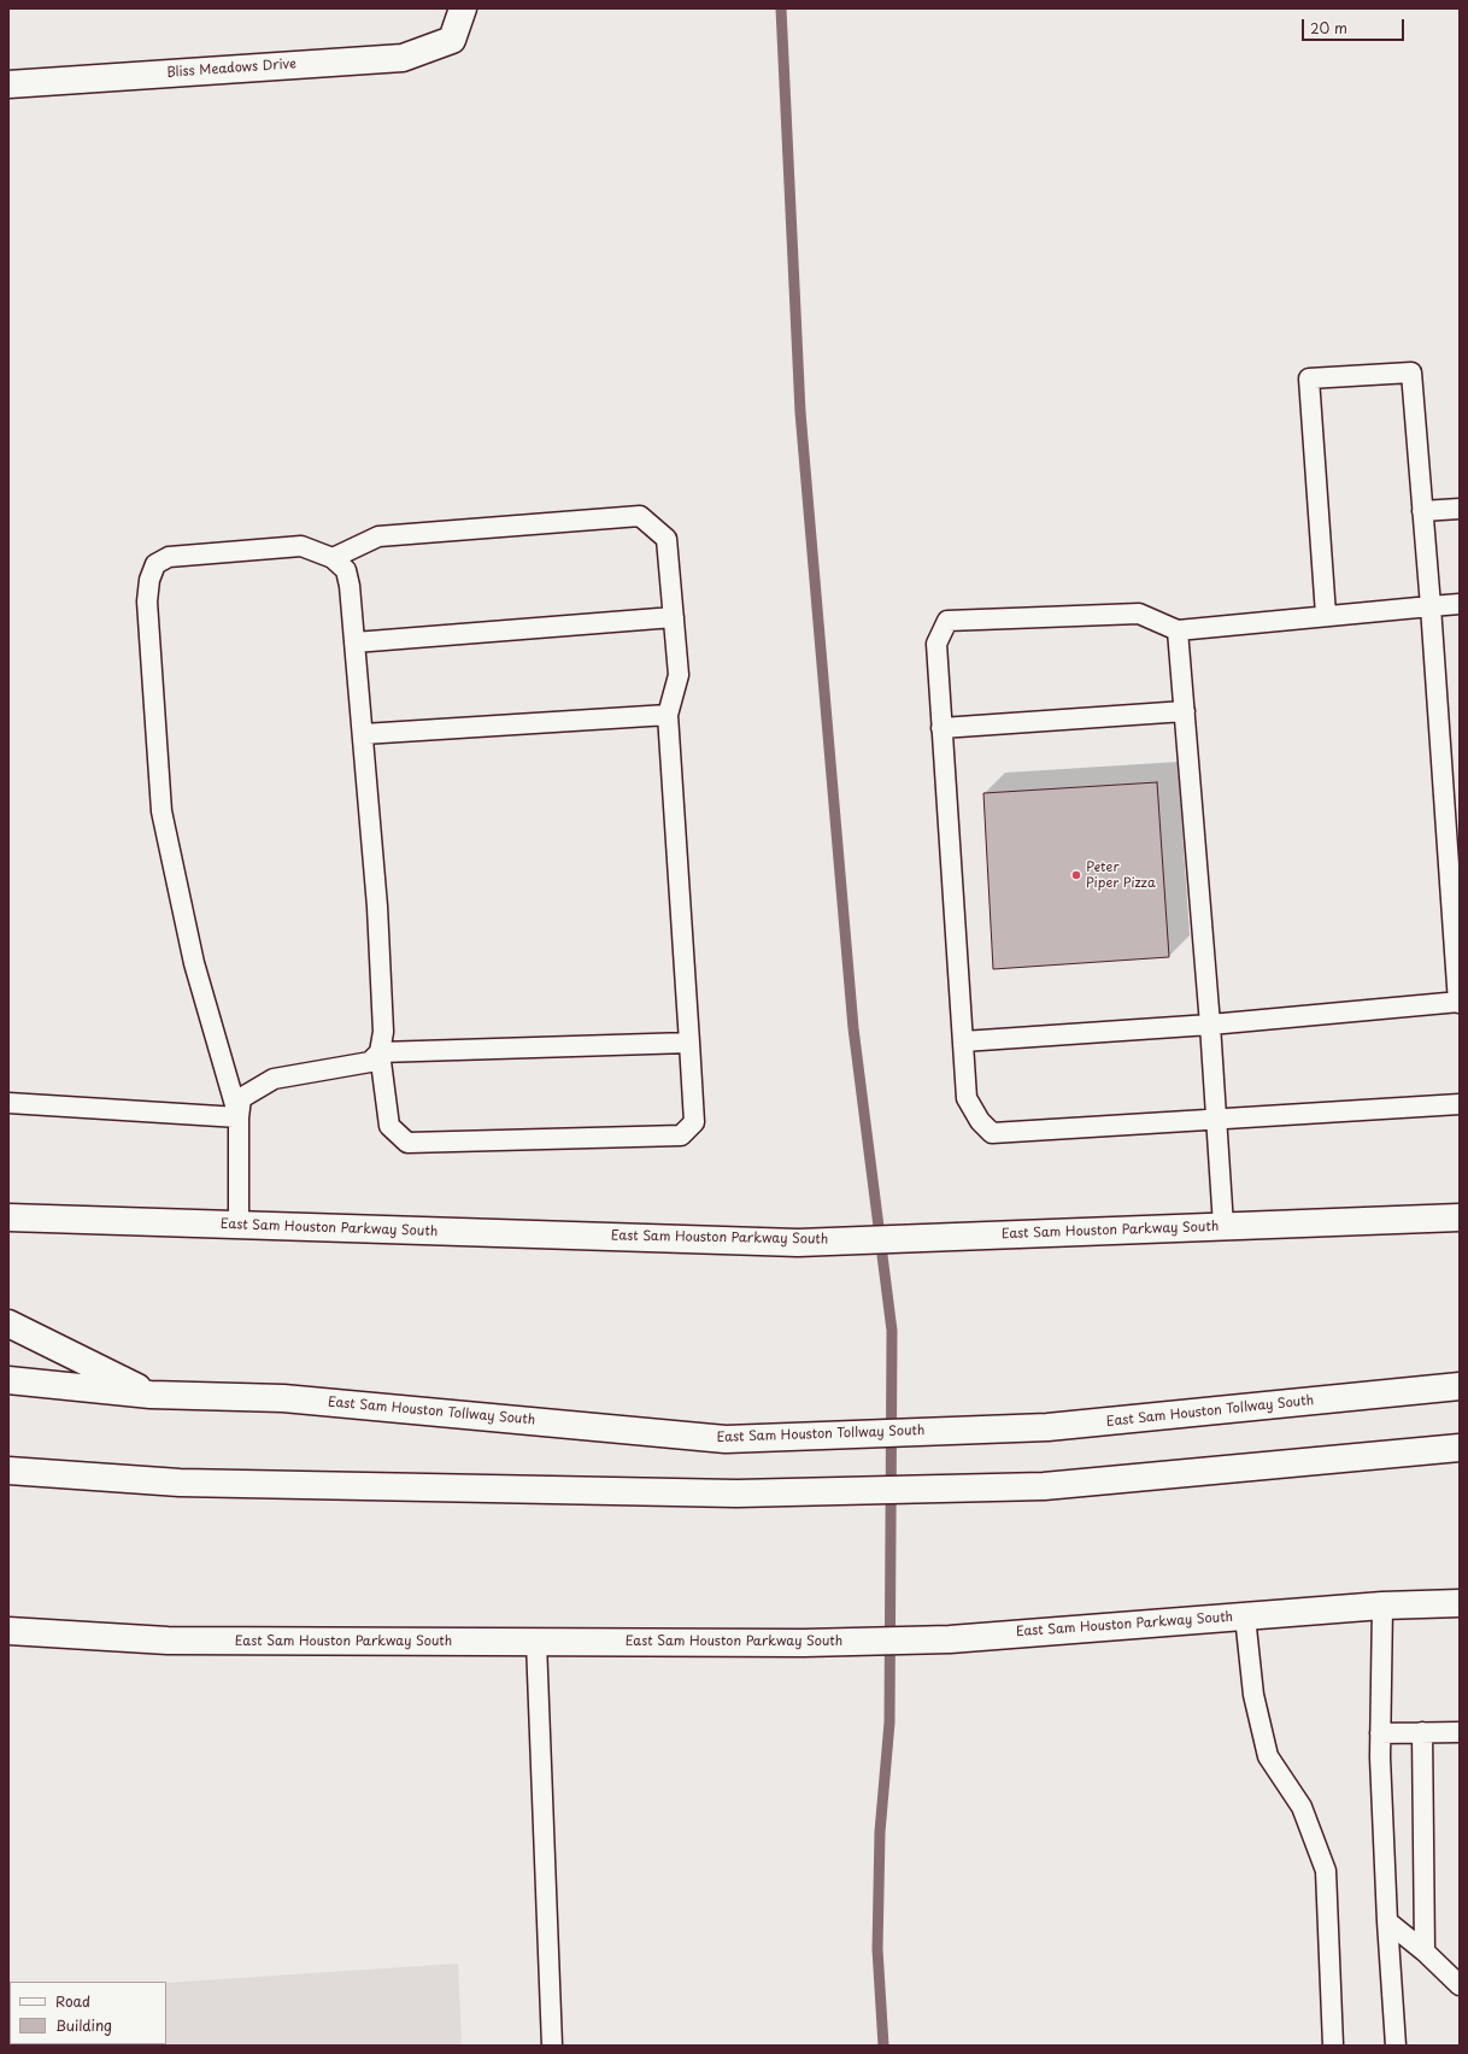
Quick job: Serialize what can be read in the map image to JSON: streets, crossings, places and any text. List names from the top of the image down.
{
  "streets": {
    "main road": ["Bliss Meadows Drive", "East Sam Houston Parkway South", "East Sam Houston Tollway South"]
  },
  "places": ["Peter Piper Pizza"],
  "legend": ["Road", "Building"],
  "scale_bar": "20 m"
}
